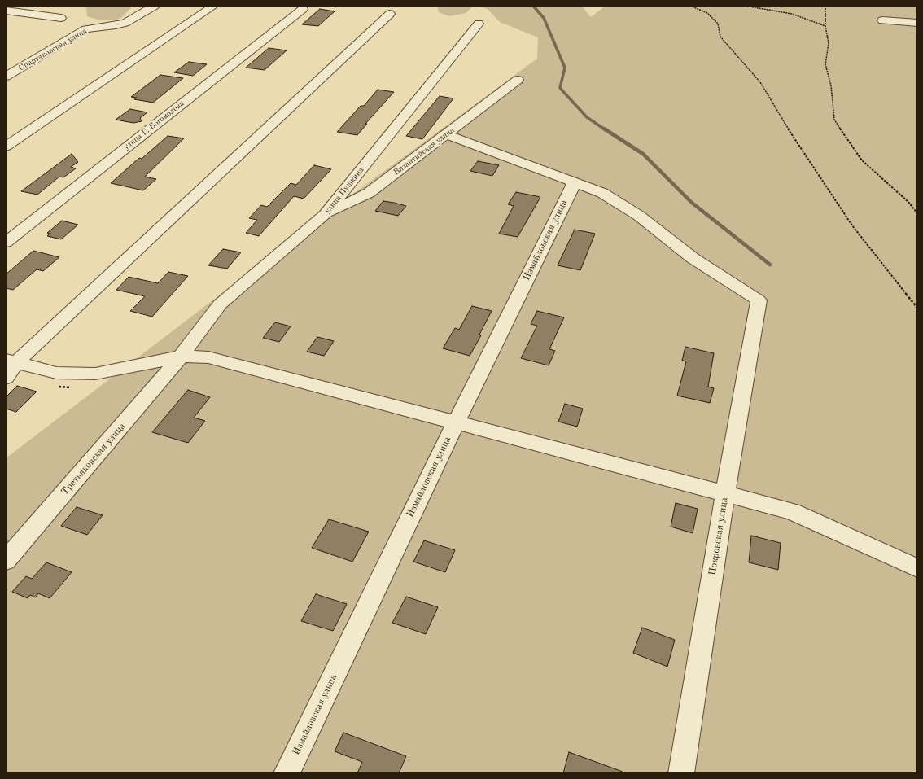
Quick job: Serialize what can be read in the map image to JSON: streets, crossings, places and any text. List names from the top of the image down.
{
  "streets": {
    "street": [
      "Спартаковская улица",
      "улица Г. Богомолова",
      "Византийская улица",
      "улица Пушкина",
      "Измайловская улица",
      "Третьяковская улица",
      "Покровская улица"
    ]
  },
  "crossings": [
    ["Византийская улица", "улица Пушкина"],
    ["улица Пушкина", "Третьяковская улица"],
    ["Измайловская улица", "Покровская улица"]
  ]
}
